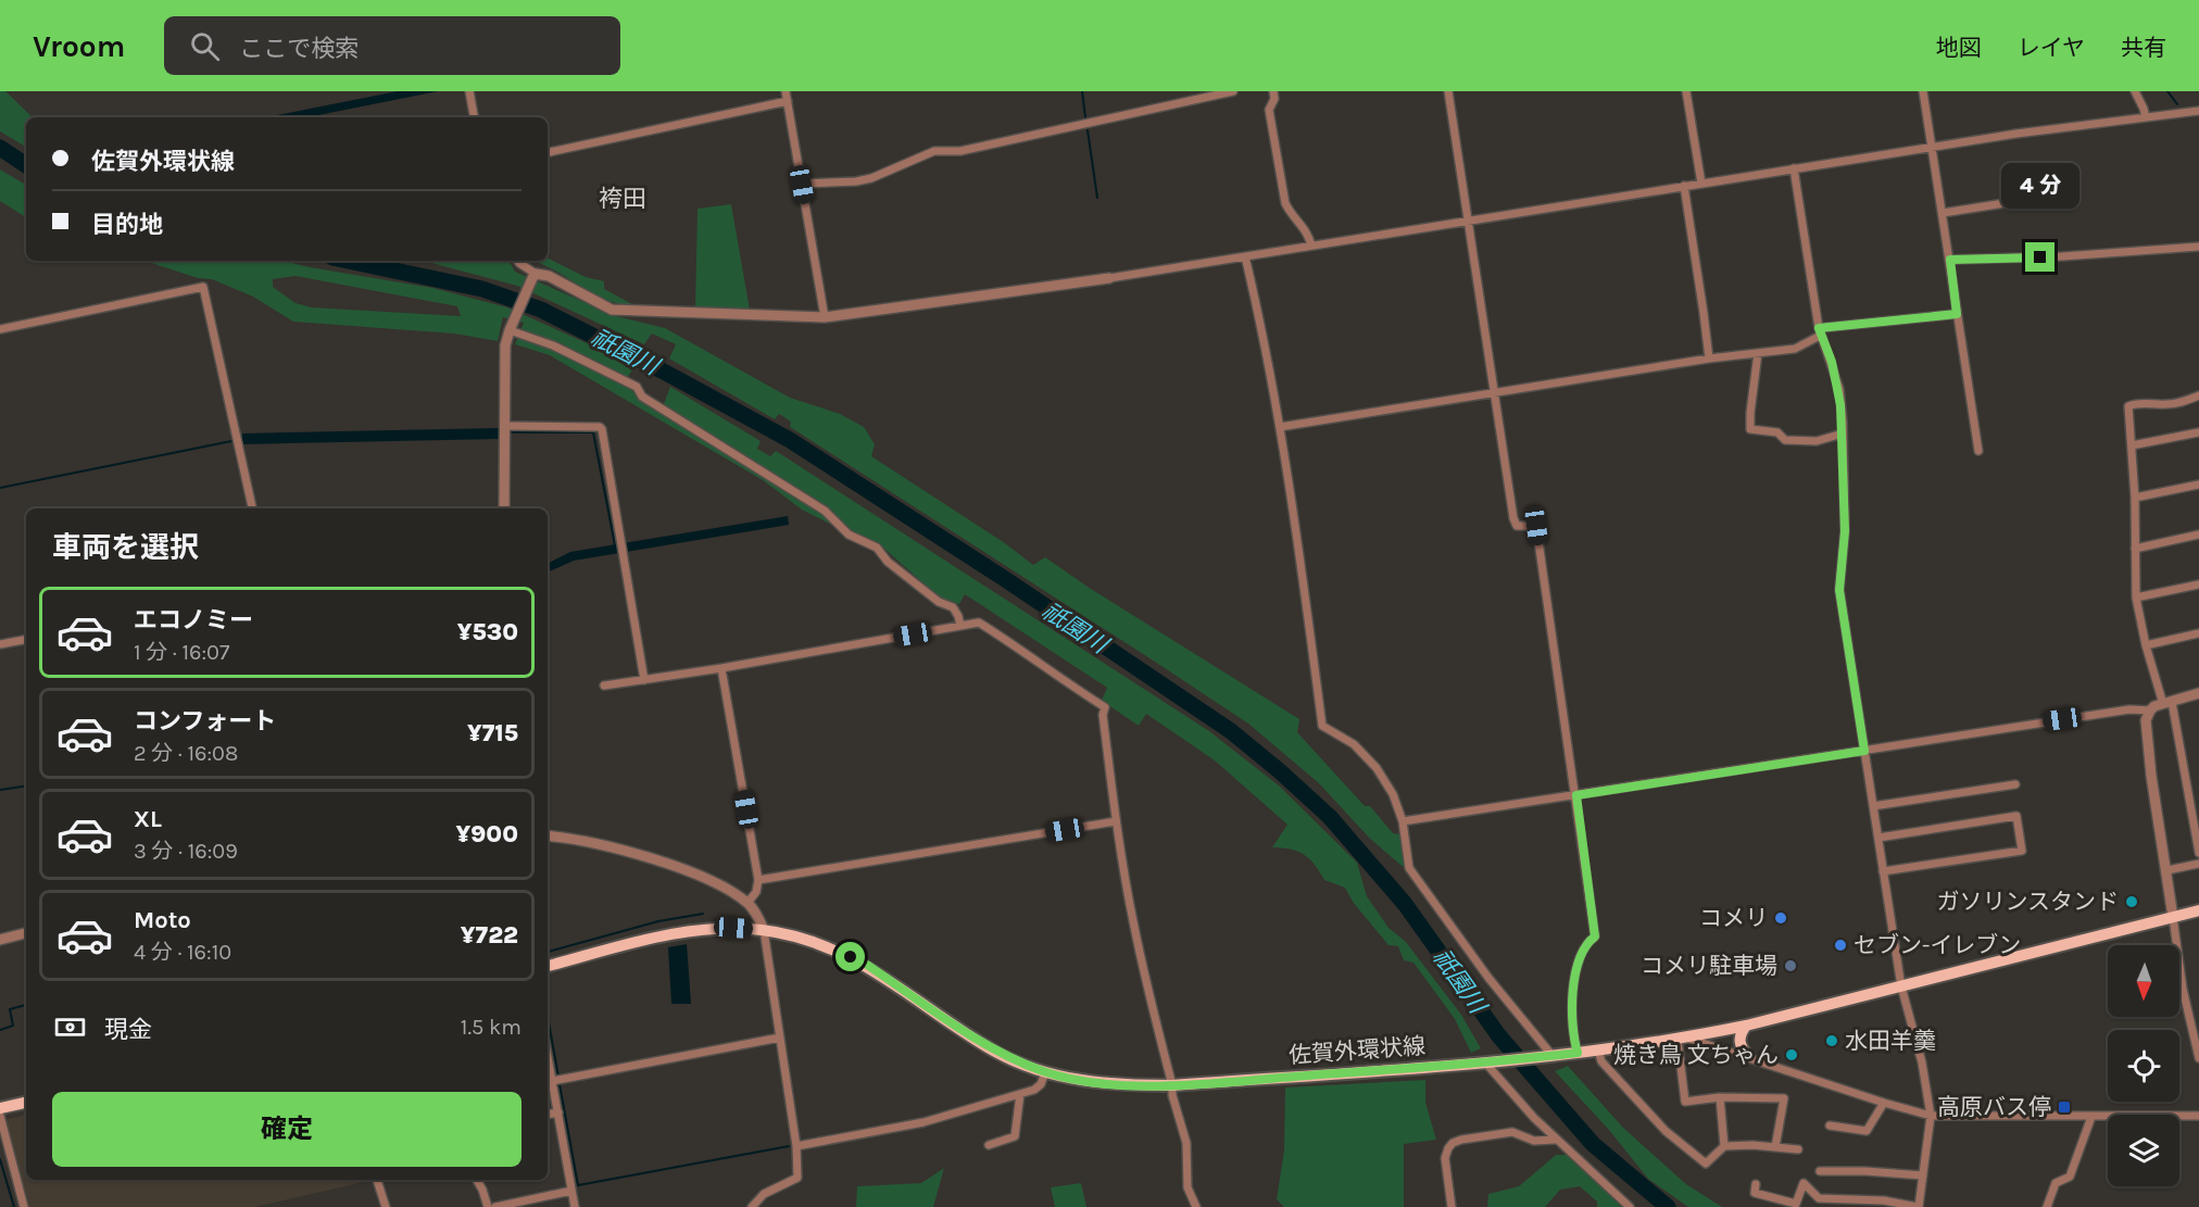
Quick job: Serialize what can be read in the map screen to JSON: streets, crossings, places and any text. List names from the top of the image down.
{
  "streets": {
    "main road": ["佐賀外環状線"]
  },
  "districts": ["袴田"],
  "water": ["祇園川"],
  "places": {
    "other": [
      "ガソリンスタンド",
      "コメリ",
      "セブン-イレブン",
      "コメリ駐車場",
      "水田羊羹",
      "焼き鳥 文ちゃん"
    ],
    "transit": ["高原バス停"]
  },
  "north": "bottom",
  "page": {
    "header": "Vroom",
    "search": "ここで検索",
    "nav": ["地図", "レイヤ", "共有"],
    "banner": ["佐賀外環状線", "目的地"],
    "bubble": "4 分",
    "heading": "車両を選択",
    "list": [
      {
        "name": "エコノミー",
        "note": "1 分 · 16:07",
        "value": "¥530"
      },
      {
        "name": "コンフォート",
        "note": "2 分 · 16:08",
        "value": "¥715"
      },
      {
        "name": "XL",
        "note": "3 分 · 16:09",
        "value": "¥900"
      },
      {
        "name": "Moto",
        "note": "4 分 · 16:10",
        "value": "¥722"
      }
    ],
    "pay": ["現金", "1.5 km"],
    "buttons": "確定"
  }
}
